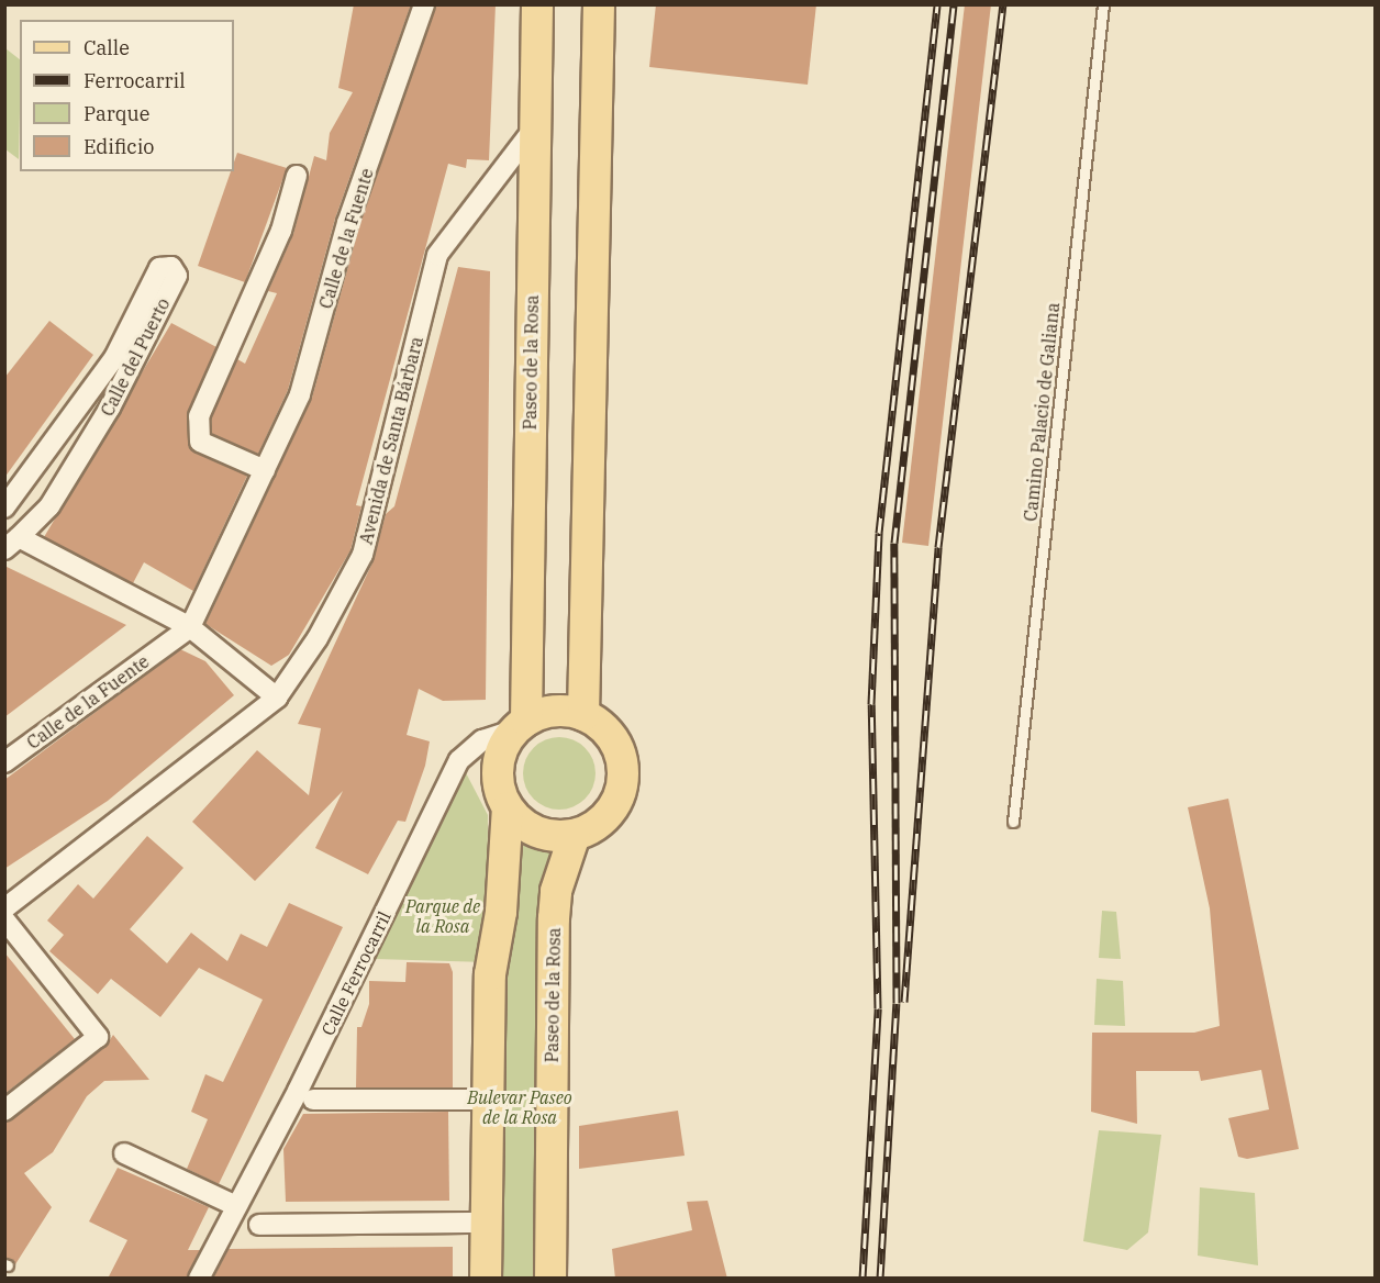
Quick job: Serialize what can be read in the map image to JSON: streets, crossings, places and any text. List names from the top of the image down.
{
  "streets": {
    "main road": ["Paseo de la Rosa"],
    "street": [
      "Calle de la Fuente",
      "Calle del Puerto",
      "Avenida de Santa Bárbara",
      "Calle Ferrocarril"
    ],
    "lane": ["Camino Palacio de Galiana"]
  },
  "crossings": [
    ["Calle de la Fuente", "Calle del Puerto"],
    ["Calle del Puerto", "Avenida de Santa Bárbara"],
    ["Paseo de la Rosa", "Avenida de Santa Bárbara"],
    ["Paseo de la Rosa", "Calle Ferrocarril"]
  ],
  "parks": ["Parque de la Rosa", "Bulevar Paseo de la Rosa"],
  "legend": [
    "Calle",
    "Ferrocarril",
    "Parque",
    "Edificio"
  ]
}
